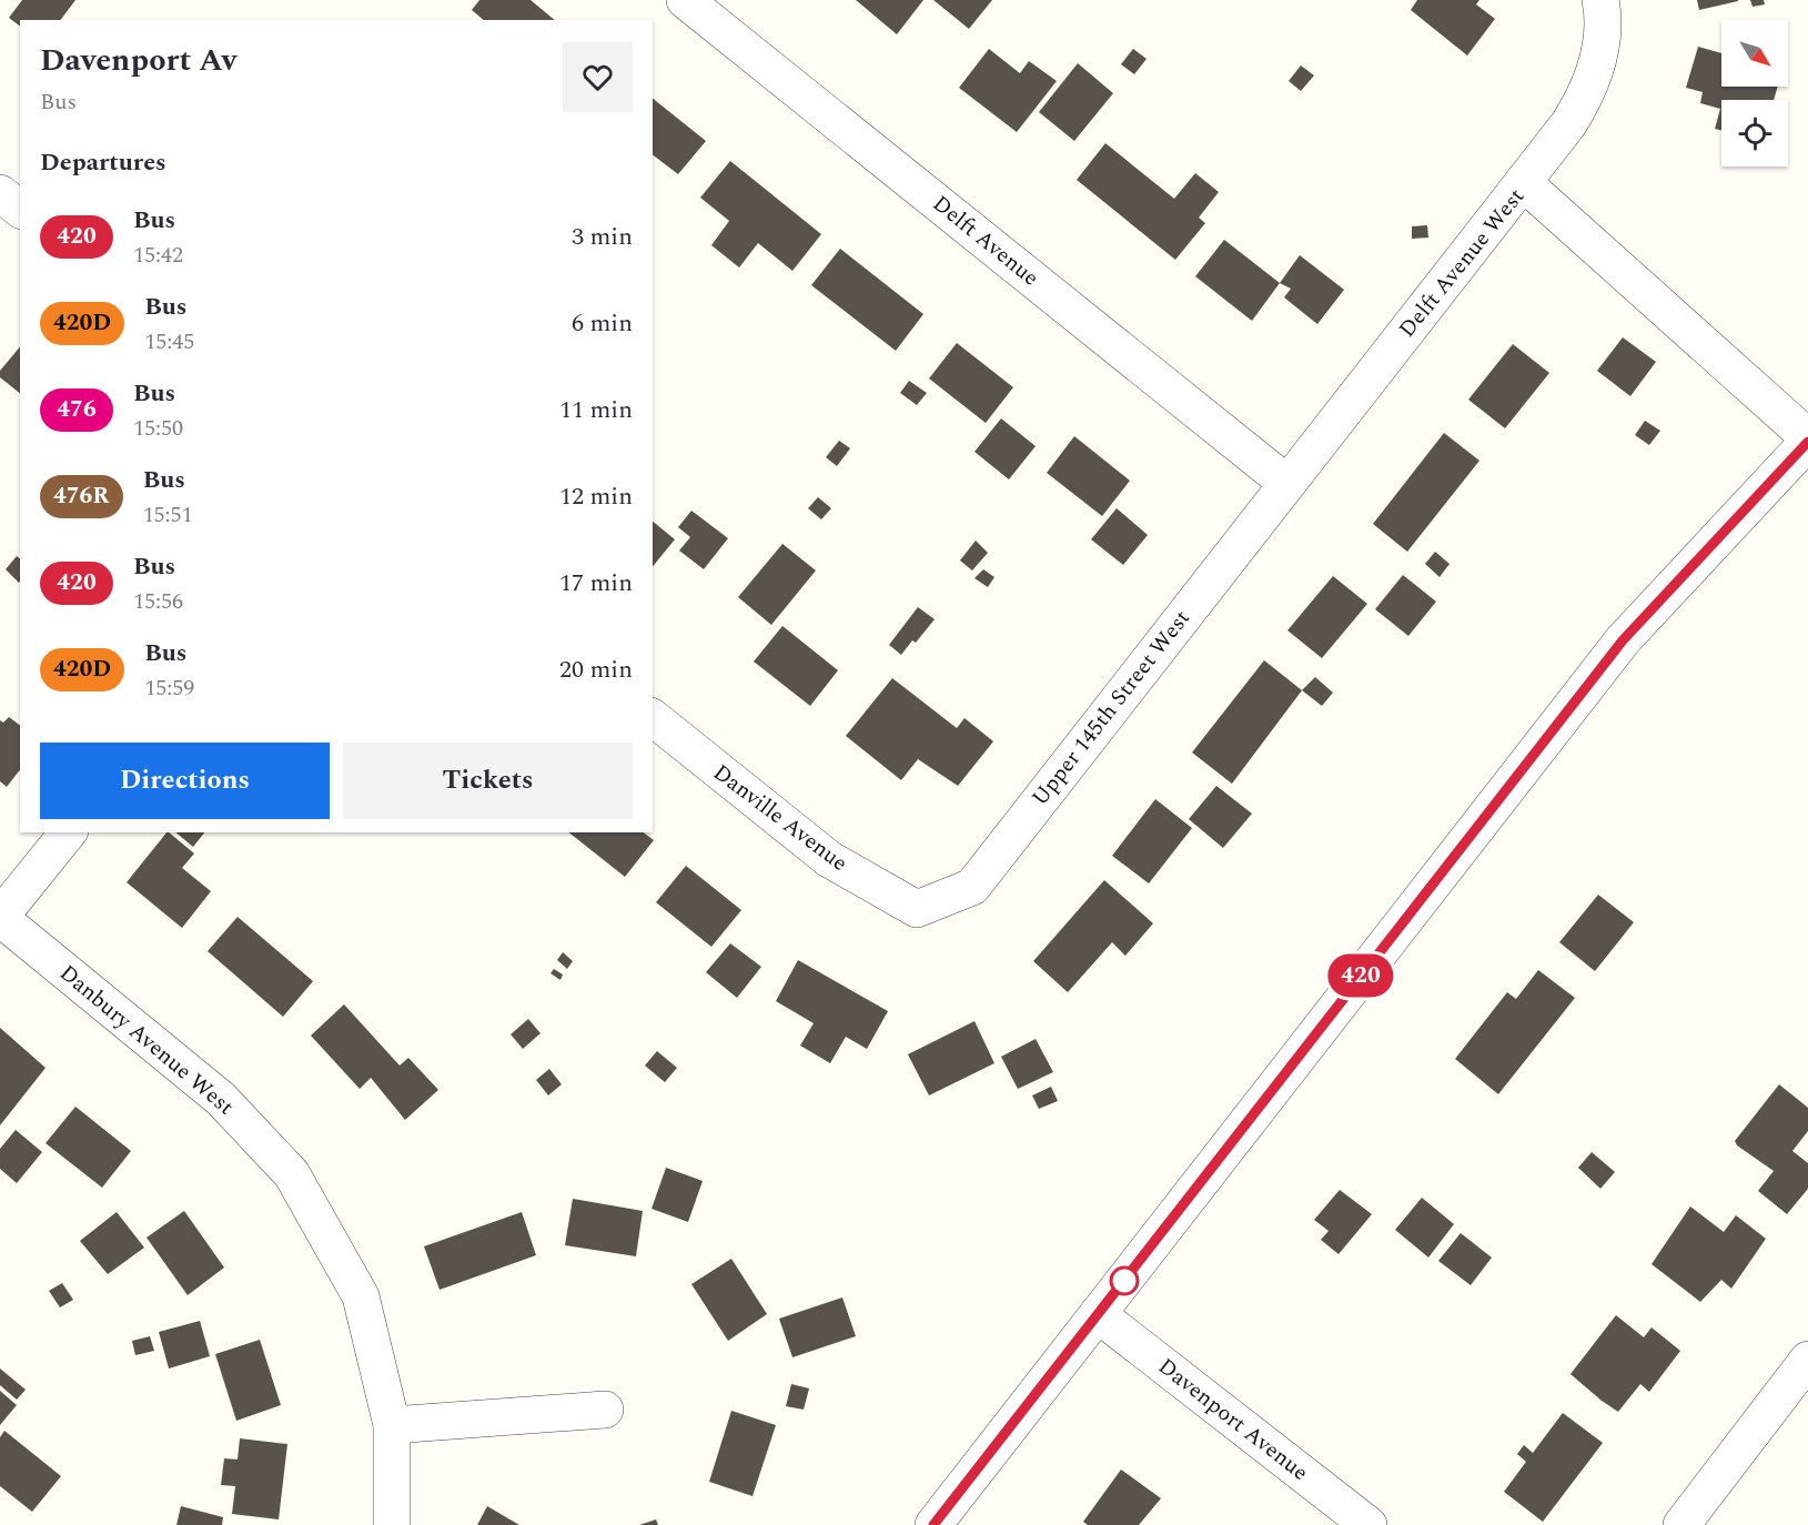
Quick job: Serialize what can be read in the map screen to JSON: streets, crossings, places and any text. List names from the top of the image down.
{
  "streets": {
    "street": [
      "Delft Avenue",
      "Delft Avenue West",
      "Upper 145th Street West",
      "Danville Avenue",
      "Danbury Avenue West",
      "Davenport Avenue"
    ]
  },
  "crossings": [
    ["Delft Avenue", "Delft Avenue West"],
    ["Delft Avenue", "Upper 145th Street West"],
    ["Delft Avenue West", "Upper 145th Street West"],
    ["Upper 145th Street West", "Danville Avenue"]
  ],
  "lines": ["bus line 420"],
  "north": "bottom right",
  "page": {
    "on_map": "420",
    "heading": [
      ["Davenport Av", "Bus"],
      "Departures"
    ],
    "list": [
      {
        "mark": "420",
        "name": "Bus",
        "note": "15:42",
        "value": "3 min"
      },
      {
        "mark": "420D",
        "name": "Bus",
        "note": "15:45",
        "value": "6 min"
      },
      {
        "mark": "476",
        "name": "Bus",
        "note": "15:50",
        "value": "11 min"
      },
      {
        "mark": "476R",
        "name": "Bus",
        "note": "15:51",
        "value": "12 min"
      },
      {
        "mark": "420",
        "name": "Bus",
        "note": "15:56",
        "value": "17 min"
      },
      {
        "mark": "420D",
        "name": "Bus",
        "note": "15:59",
        "value": "20 min"
      }
    ],
    "buttons": ["Directions", "Tickets"]
  }
}
